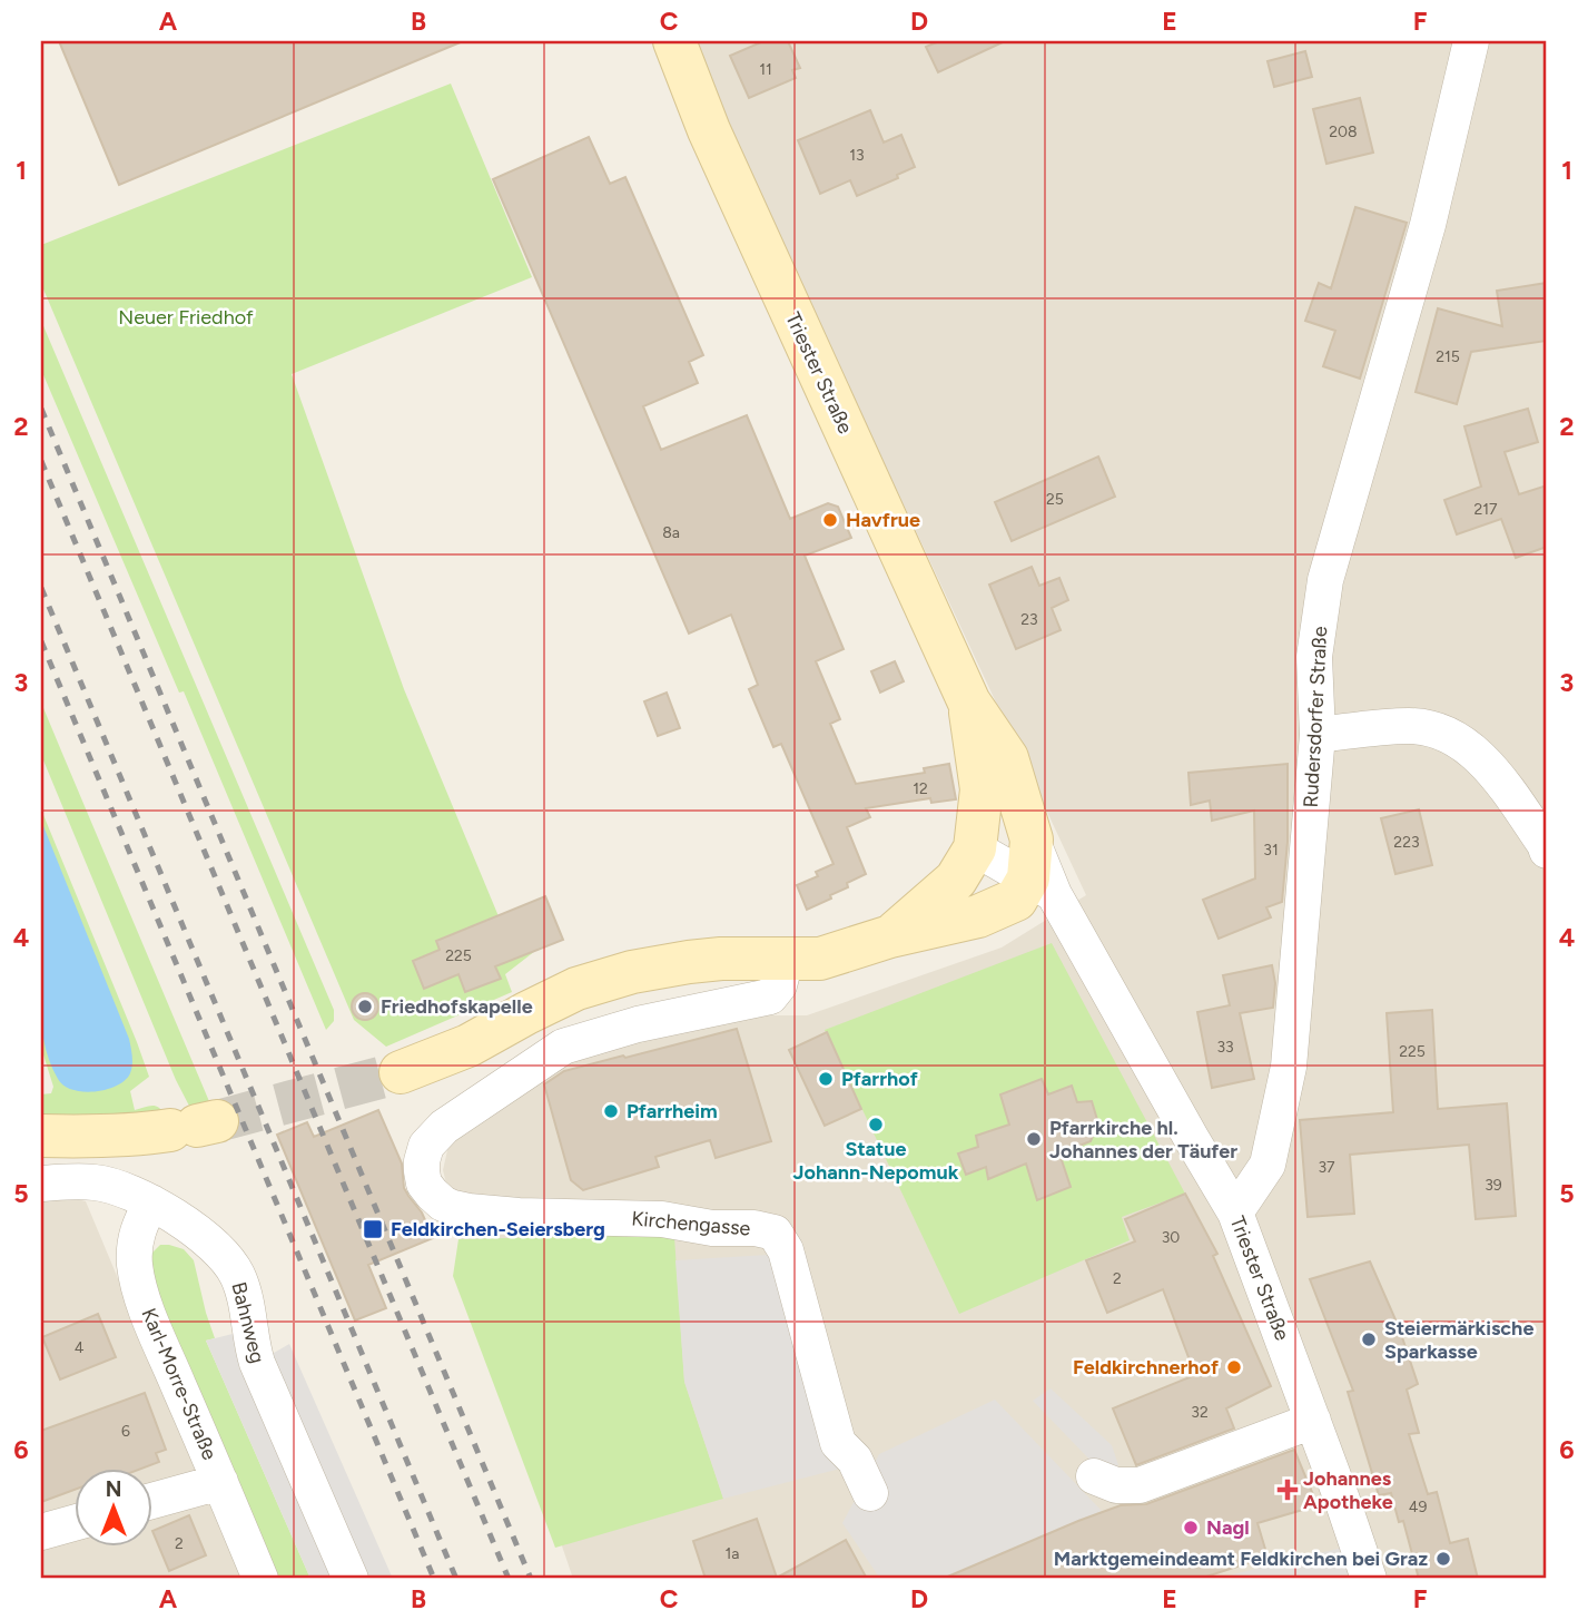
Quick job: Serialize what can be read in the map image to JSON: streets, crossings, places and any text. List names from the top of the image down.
{
  "streets": {
    "street": [
      "Triester Straße",
      "Rudersdorfer Straße",
      "Kirchengasse",
      "Bahnweg",
      "Karl-Morre-Straße"
    ]
  },
  "crossings": [
    ["Triester Straße", "Rudersdorfer Straße"],
    ["Bahnweg", "Karl-Morre-Straße"]
  ],
  "parks": ["Neuer Friedhof"],
  "places": {
    "other": [
      "Havfrue",
      "Friedhofskapelle",
      "Pfarrhof",
      "Pfarrheim",
      "Statue Johann-Nepomuk",
      "Pfarrkirche hl. Johannes der Täufer",
      "Steiermärkische Sparkasse",
      "Feldkirchnerhof",
      "Nagl",
      "Marktgemeindeamt Feldkirchen bei Graz"
    ],
    "transit": ["Feldkirchen-Seiersberg"],
    "health": ["Johannes Apotheke"]
  },
  "house_numbers": [
    "11",
    "208",
    "13",
    "215",
    "25",
    "217",
    "8a",
    "23",
    "12",
    "223",
    "31",
    "225",
    "33",
    "225",
    "37",
    "39",
    "30",
    "2",
    "4",
    "32",
    "6",
    "49",
    "2",
    "1a"
  ],
  "north": "top",
  "grid": {
    "columns": [
      "A",
      "B",
      "C",
      "D",
      "E",
      "F"
    ],
    "rows": [
      "1",
      "2",
      "3",
      "4",
      "5",
      "6"
    ]
  }
}
